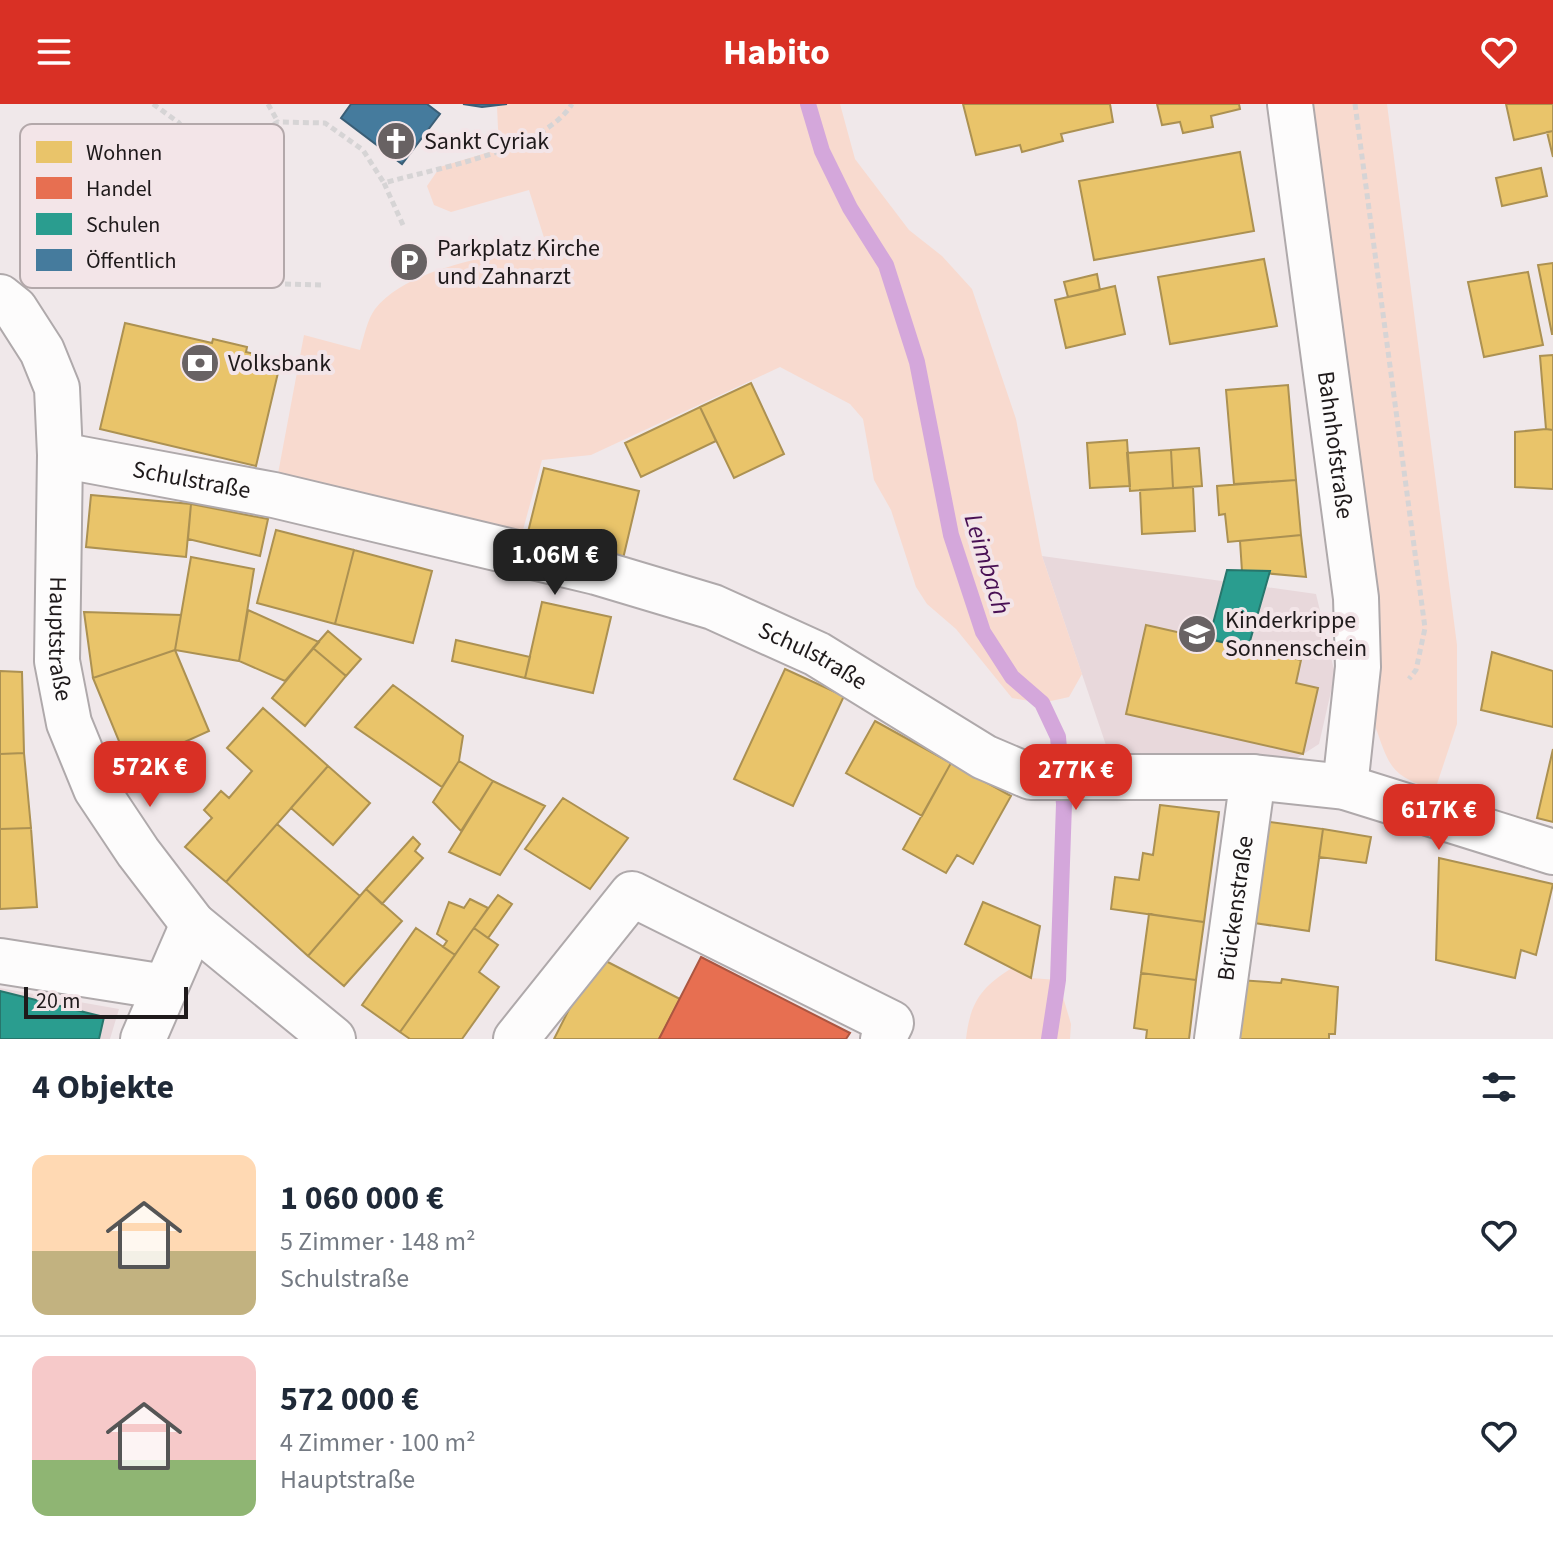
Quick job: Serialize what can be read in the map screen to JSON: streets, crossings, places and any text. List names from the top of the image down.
{
  "streets": {
    "street": [
      "Bahnhofstraße",
      "Schulstraße",
      "Hauptstraße",
      "Brückenstraße"
    ]
  },
  "crossings": [
    ["Bahnhofstraße", "Schulstraße"],
    ["Schulstraße", "Hauptstraße"],
    ["Schulstraße", "Brückenstraße"]
  ],
  "water": ["Leimbach"],
  "places": {
    "church": ["Sankt Cyriak"],
    "parking": ["Parkplatz Kirche und Zahnarzt"],
    "bank": ["Volksbank"],
    "school or university": ["Kinderkrippe Sonnenschein"]
  },
  "legend": [
    "Wohnen",
    "Handel",
    "Schulen",
    "Öffentlich"
  ],
  "scale_bar": "20 m",
  "page": {
    "header": "Habito",
    "price": [
      "1.06M €",
      "572K €",
      "277K €",
      "617K €"
    ],
    "scale": "20 m",
    "heading": "4 Objekte",
    "list": [
      {
        "name": "1 060 000 €",
        "note": "5 Zimmer · 148 m² · Schulstraße"
      },
      {
        "name": "572 000 €",
        "note": "4 Zimmer · 100 m² · Hauptstraße"
      }
    ]
  }
}
